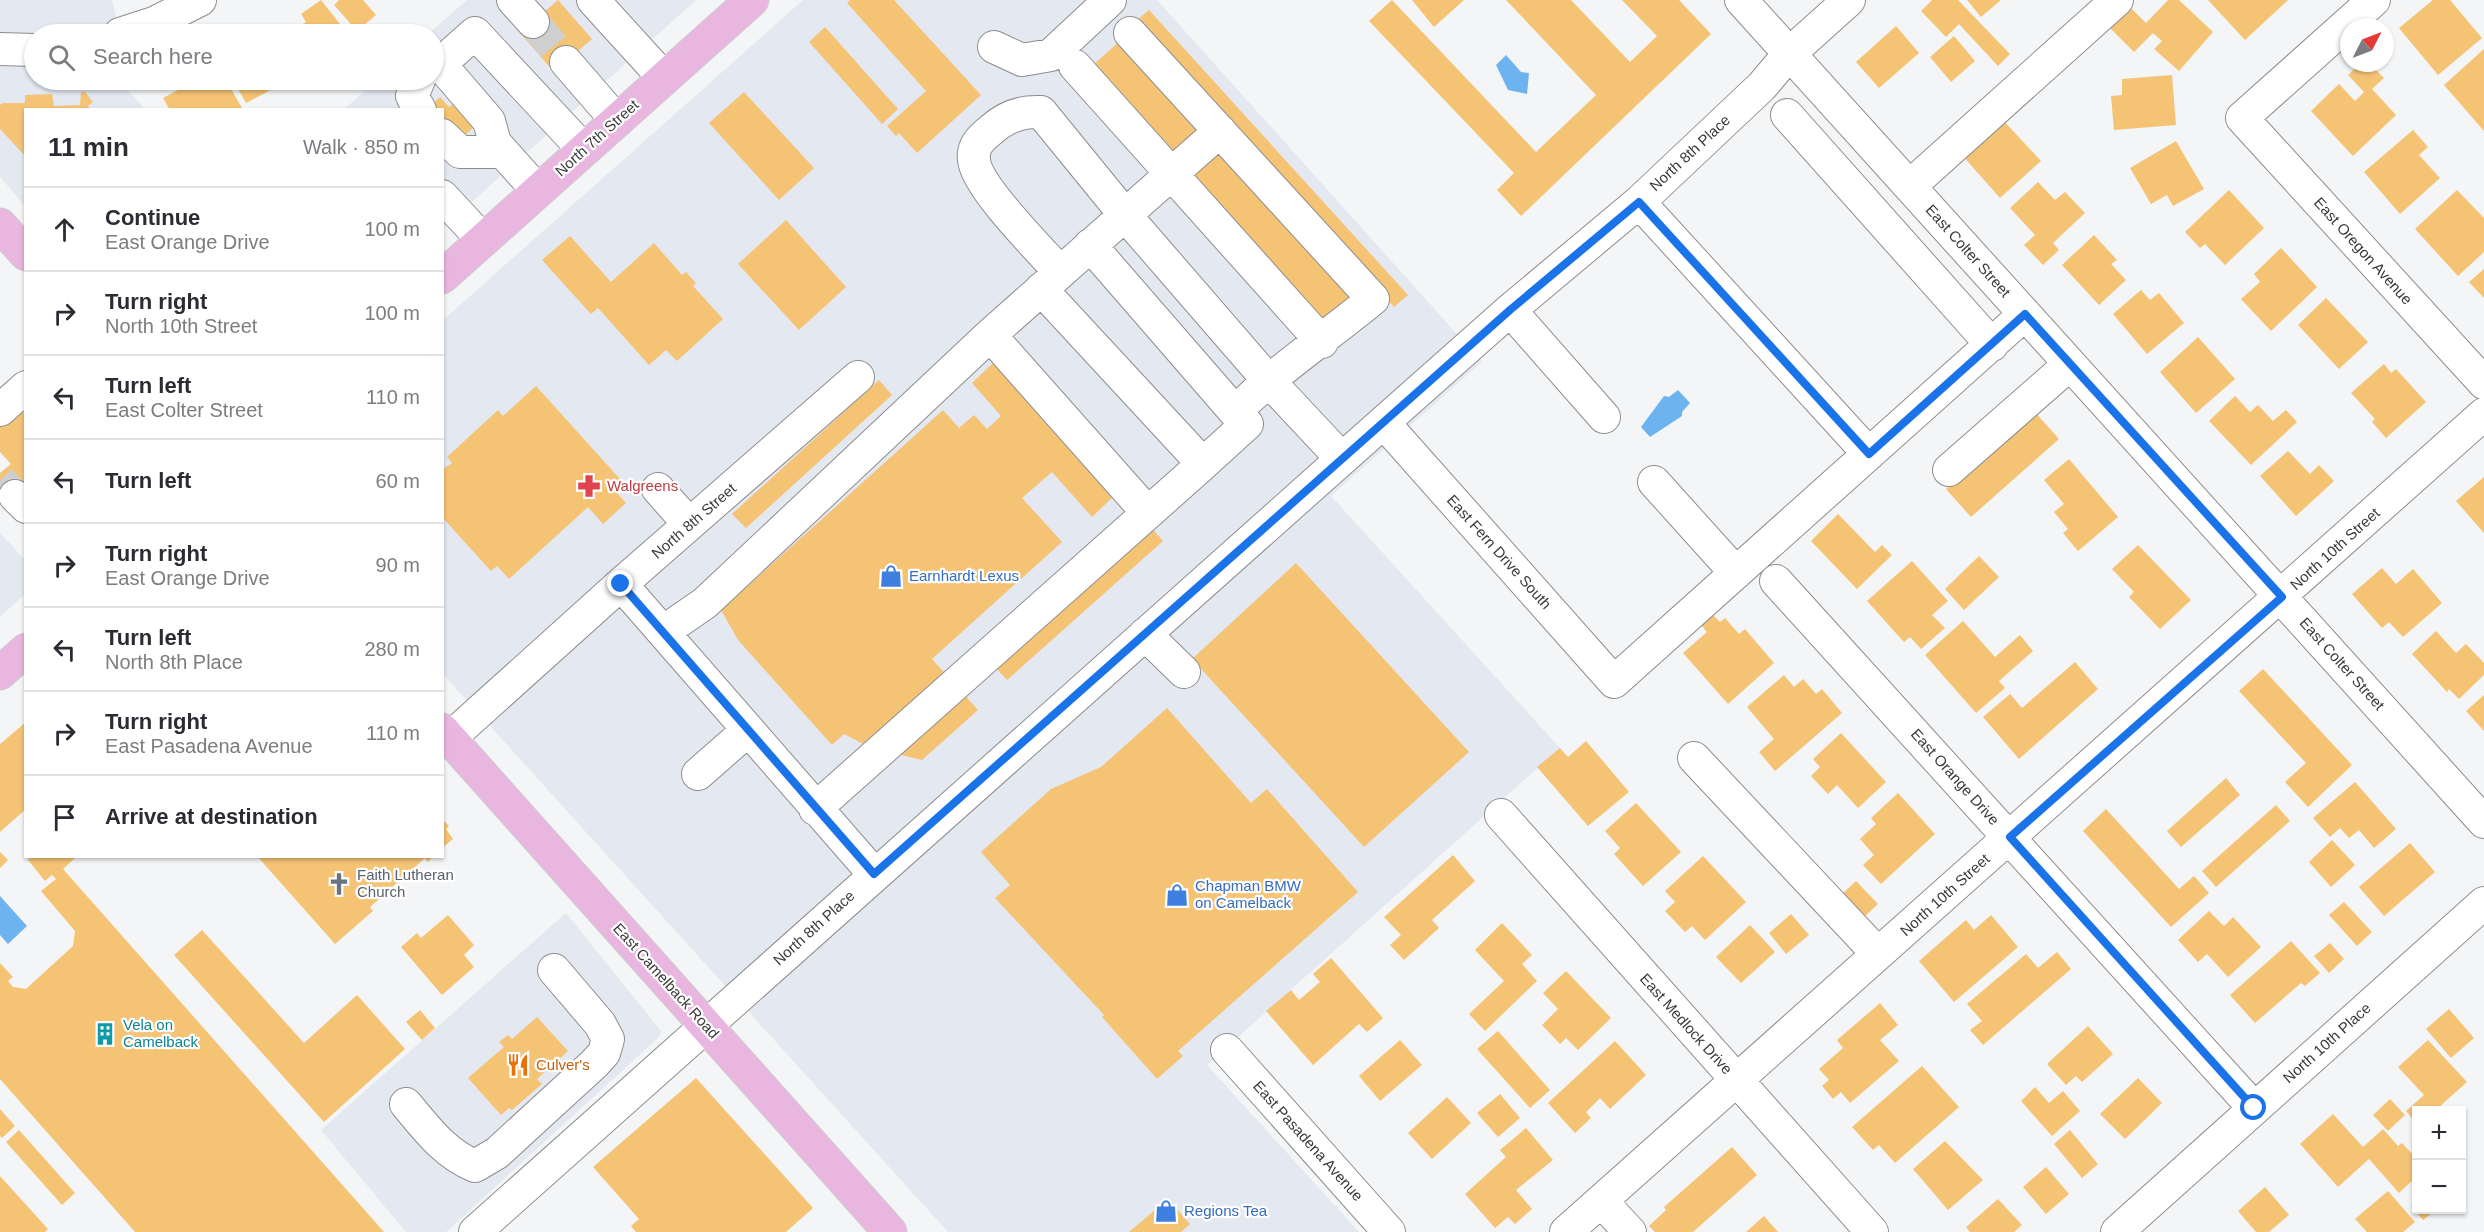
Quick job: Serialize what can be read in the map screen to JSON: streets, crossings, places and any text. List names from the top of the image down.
{
  "streets": {
    "main road": ["North 7th Street", "East Camelback Road"],
    "street": [
      "North 8th Place",
      "East Colter Street",
      "East Oregon Avenue",
      "North 8th Street",
      "North 10th Street",
      "East Fern Drive South",
      "East Orange Drive",
      "East Medlock Drive",
      "North 10th Place",
      "East Pasadena Avenue"
    ]
  },
  "crossings": [
    ["North 8th Place", "East Colter Street"],
    ["North 8th Place", "East Fern Drive South"],
    ["North 8th Place", "East Camelback Road"],
    ["East Colter Street", "North 10th Street"],
    ["North 8th Street", "East Camelback Road"],
    ["North 10th Street", "East Orange Drive"],
    ["North 10th Street", "East Medlock Drive"],
    ["East Orange Drive", "North 10th Place"]
  ],
  "places": {
    "pharmacy": ["Walgreens"],
    "shop": ["Earnhardt Lexus", "Chapman BMW on Camelback", "Regions Tea"],
    "church": ["Faith Lutheran Church"],
    "building": ["Vela on Camelback"],
    "restaurant": ["Culver's"]
  },
  "north": "top right",
  "page": {
    "search": "Search here",
    "heading": ["11 min", "Walk · 850 m"],
    "list": [
      ["Continue", "East Orange Drive", "100 m"],
      ["Turn right", "North 10th Street", "100 m"],
      ["Turn left", "East Colter Street", "110 m"],
      ["Turn left", "60 m"],
      ["Turn right", "East Orange Drive", "90 m"],
      ["Turn left", "North 8th Place", "280 m"],
      ["Turn right", "East Pasadena Avenue", "110 m"],
      "Arrive at destination"
    ],
    "map_buttons": ["+", "−"]
  }
}
